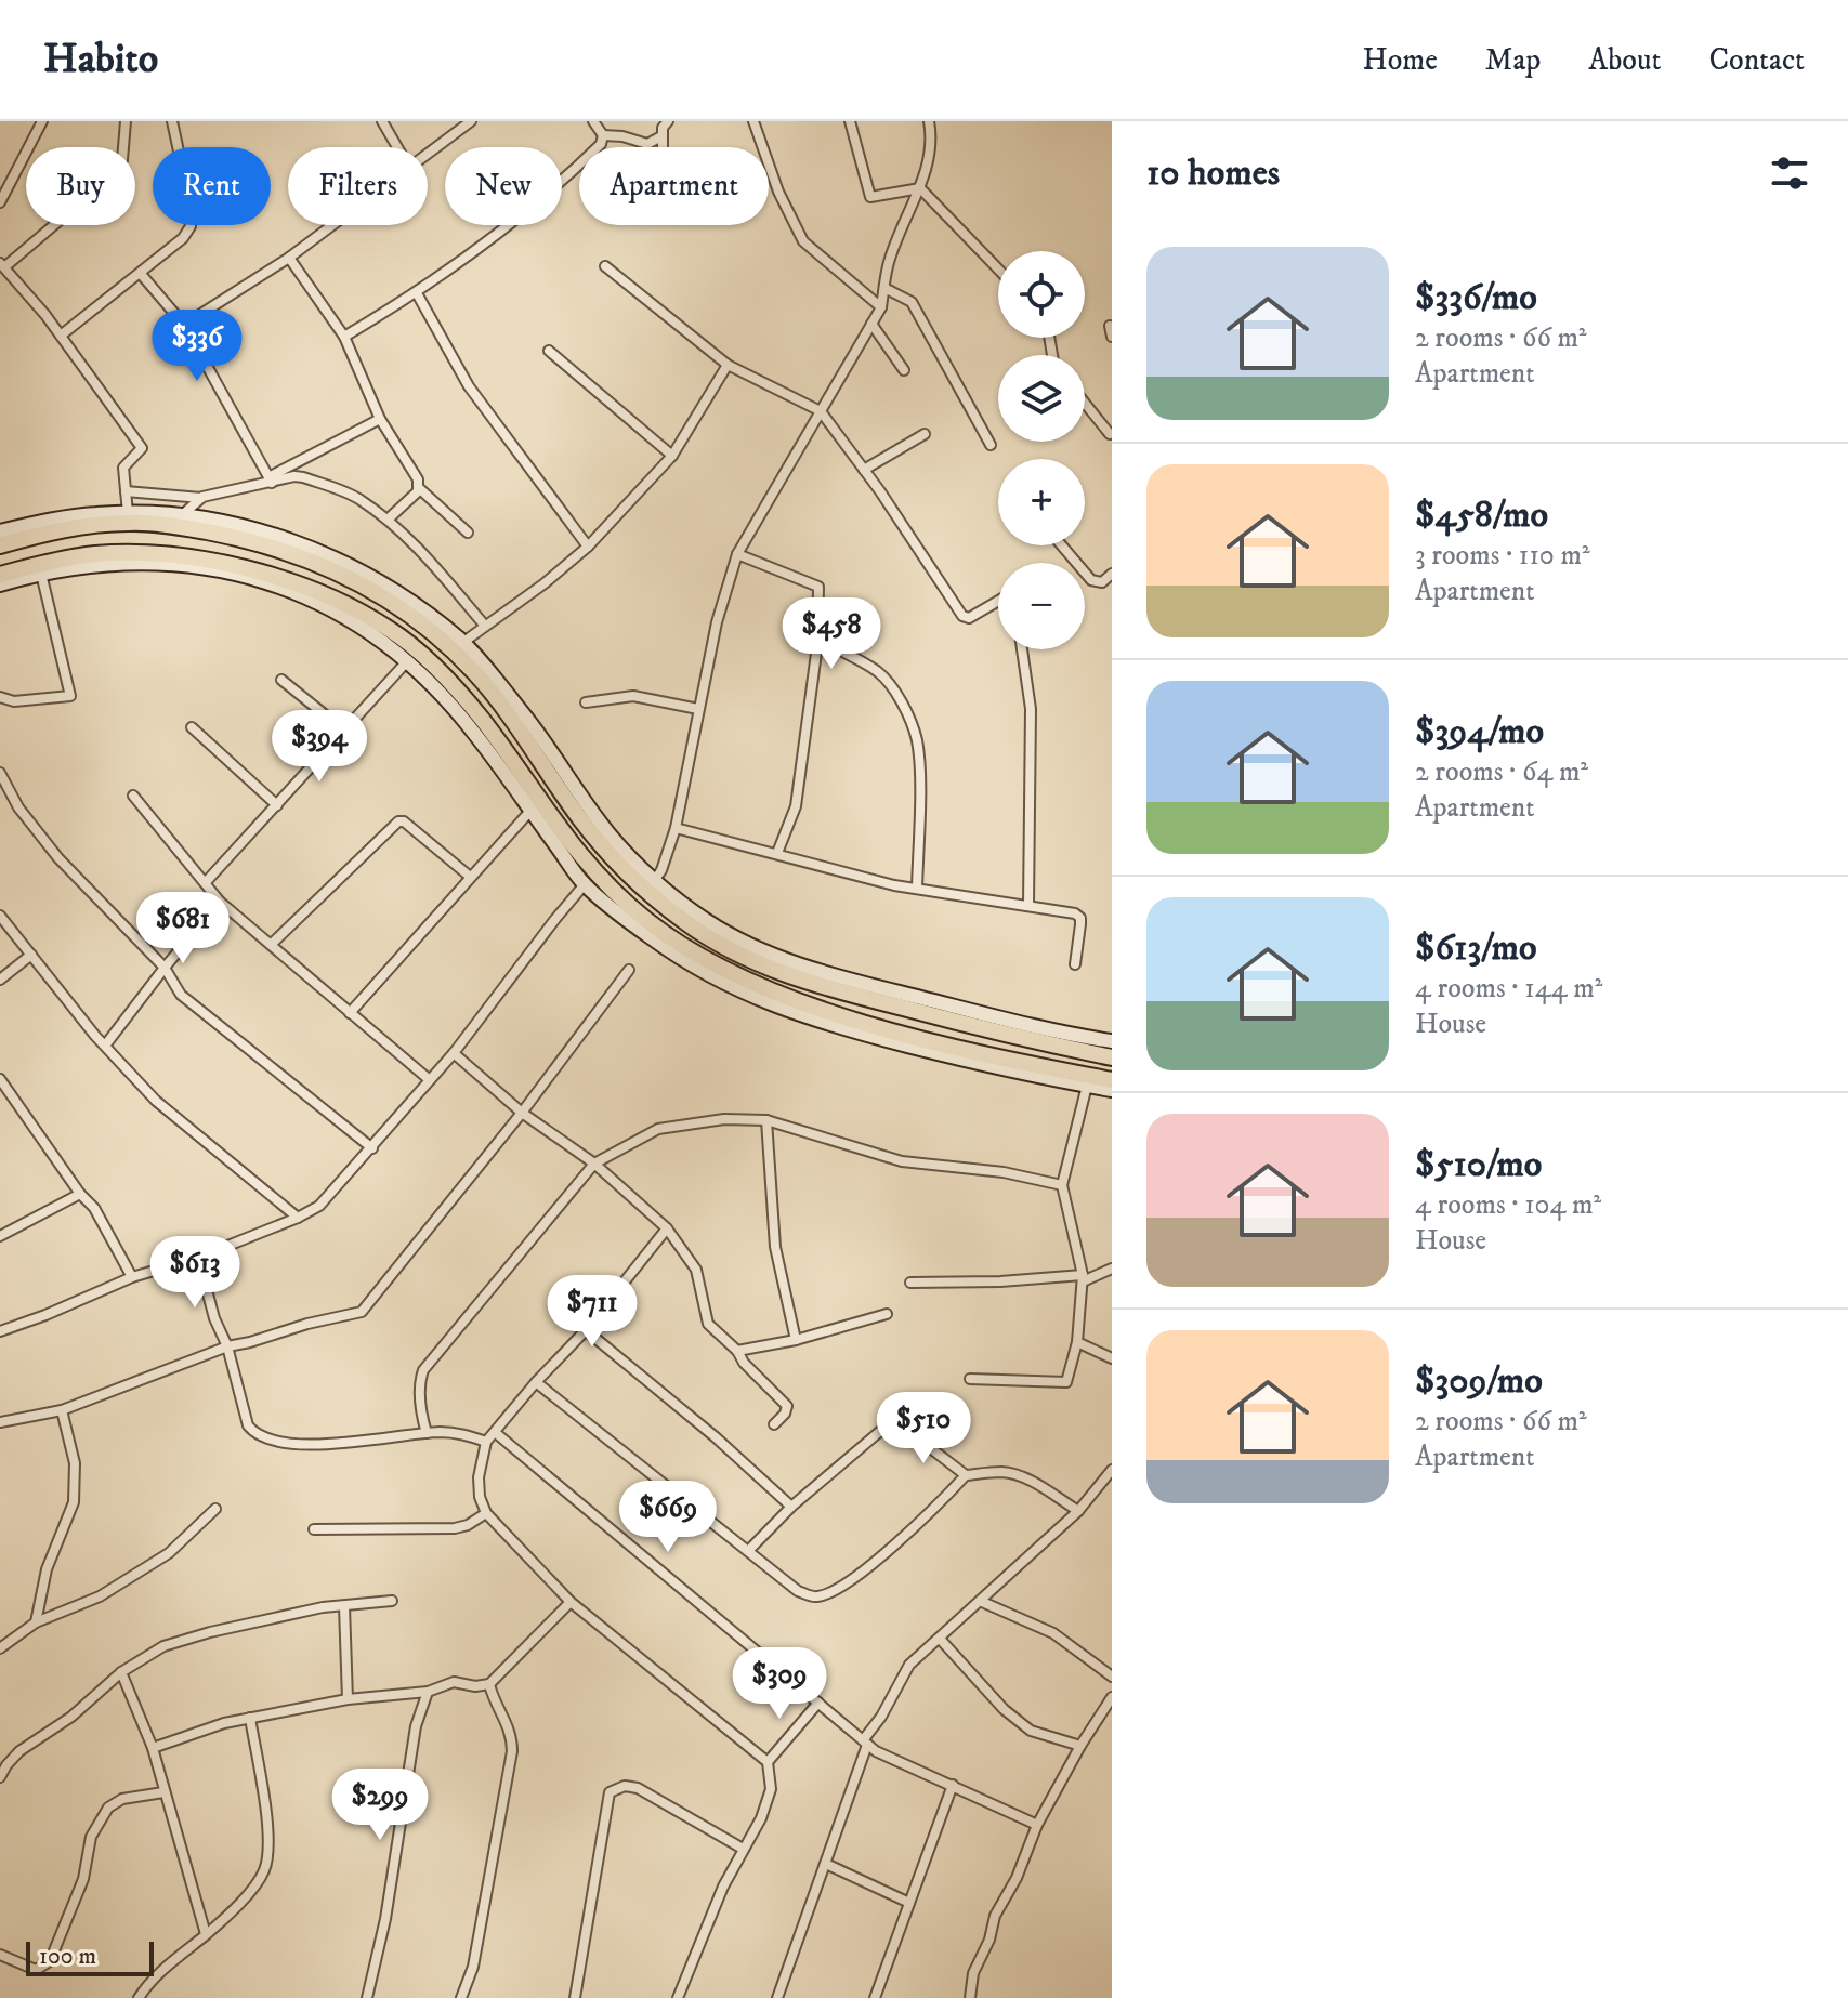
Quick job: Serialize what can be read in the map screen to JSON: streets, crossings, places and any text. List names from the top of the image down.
{
  "scale_bar": "100 m",
  "page": {
    "header": "Habito",
    "nav": [
      "Home",
      "Map",
      "About",
      "Contact"
    ],
    "heading": "10 homes",
    "chip": [
      "Buy",
      "Rent",
      "Filters",
      "New",
      "Apartment"
    ],
    "list": [
      {
        "name": "$336/mo",
        "note": "2 rooms · 66 m² · Apartment"
      },
      {
        "name": "$458/mo",
        "note": "3 rooms · 110 m² · Apartment"
      },
      {
        "name": "$394/mo",
        "note": "2 rooms · 64 m² · Apartment"
      },
      {
        "name": "$613/mo",
        "note": "4 rooms · 144 m² · House"
      },
      {
        "name": "$510/mo",
        "note": "4 rooms · 104 m² · House"
      },
      {
        "name": "$309/mo",
        "note": "2 rooms · 66 m² · Apartment"
      }
    ],
    "map_buttons": ["+", "−"],
    "price": [
      "$336",
      "$458",
      "$394",
      "$681",
      "$613",
      "$711",
      "$510",
      "$669",
      "$309",
      "$299"
    ],
    "scale": "100 m"
  }
}
